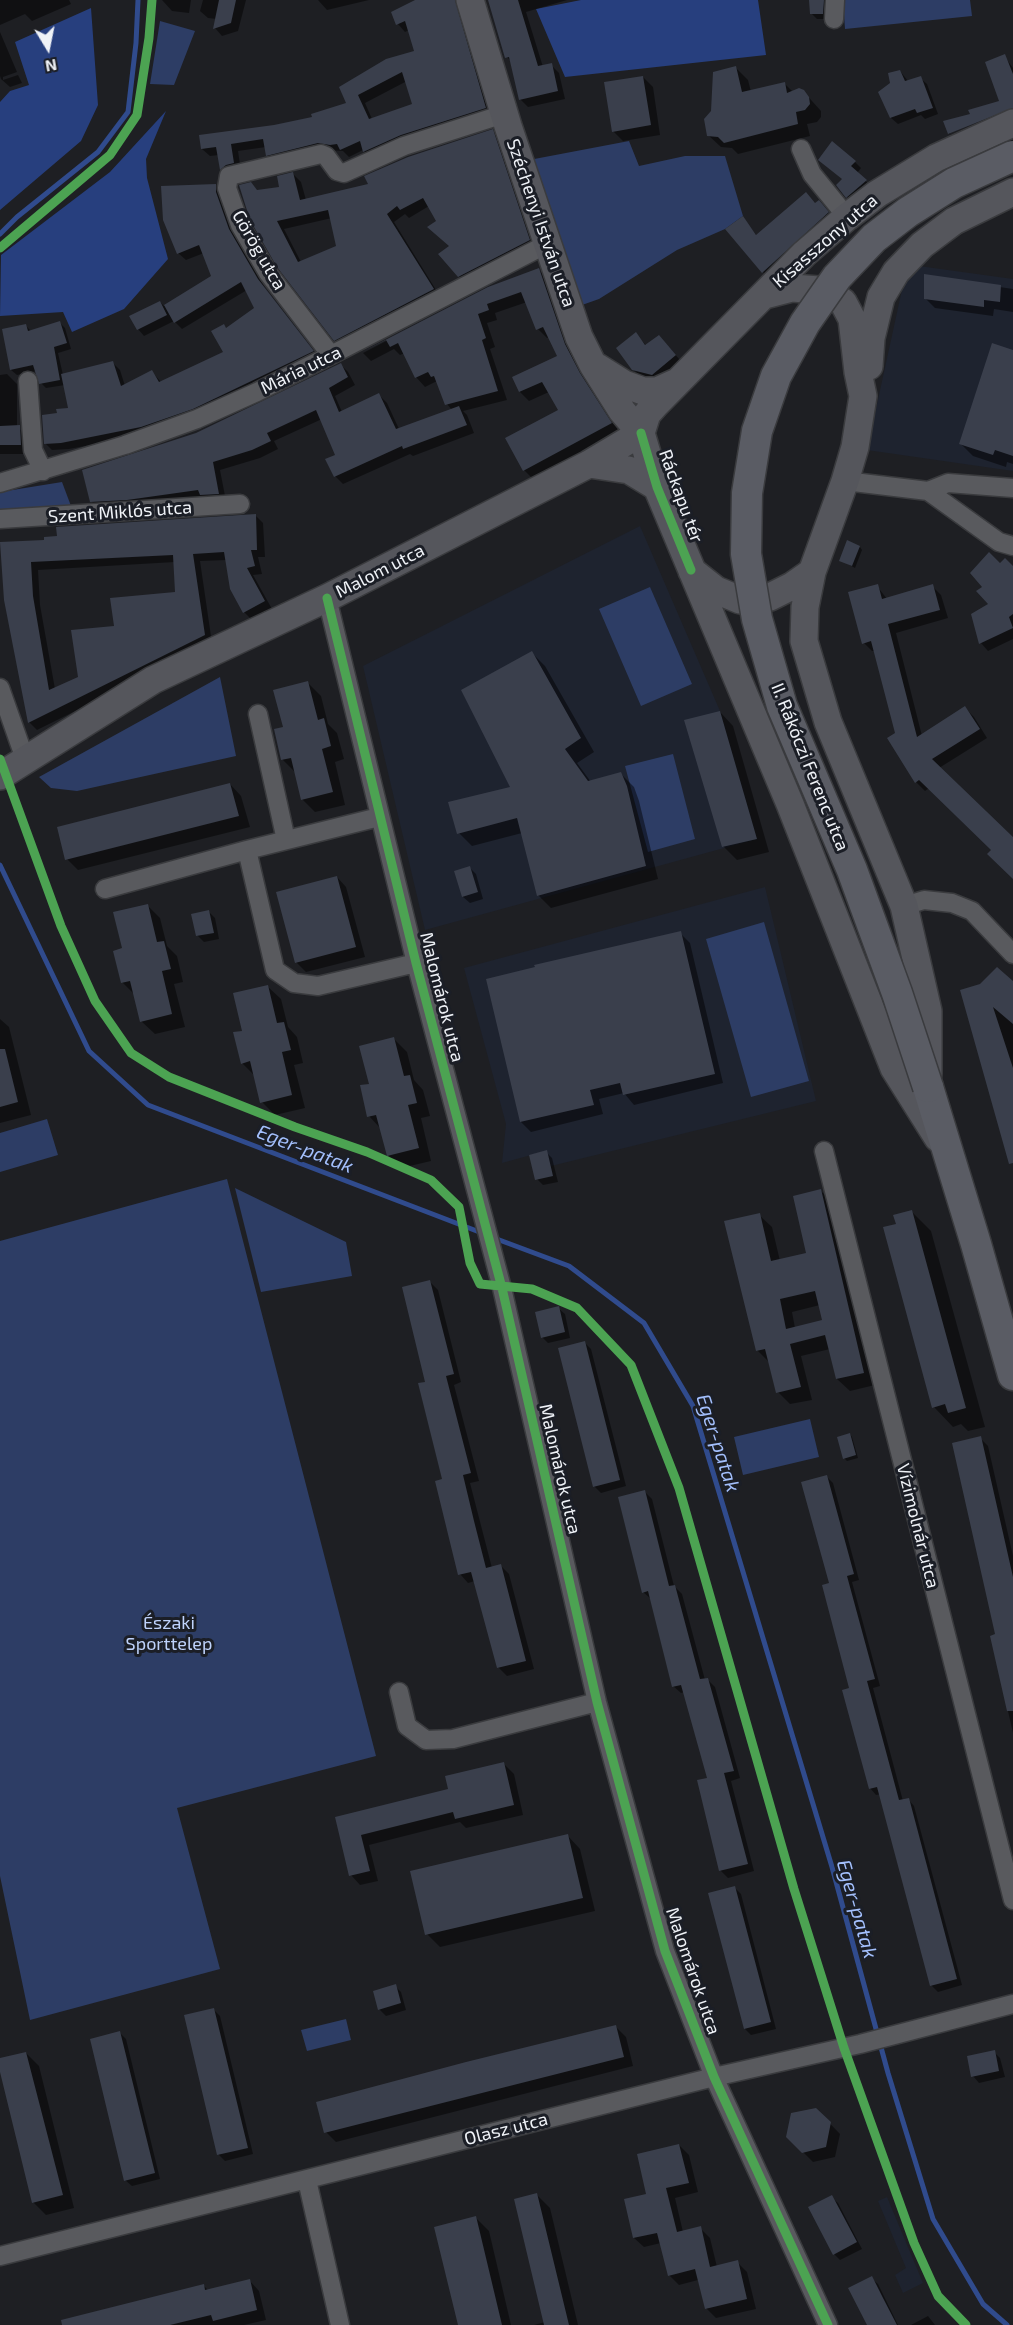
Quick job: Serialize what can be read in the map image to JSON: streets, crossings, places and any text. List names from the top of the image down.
{
  "streets": {
    "main road": [
      "Széchenyi István utca",
      "Kisasszony utca",
      "Ráckapu tér",
      "Malom utca",
      "II. Rákóczi Ferenc utca"
    ],
    "street": [
      "Görög utca",
      "Mária utca",
      "Szent Miklós utca",
      "Malomárok utca",
      "Vízimolnár utca",
      "Olasz utca"
    ]
  },
  "crossings": [
    ["Széchenyi István utca", "Görög utca"],
    ["Széchenyi István utca", "Mária utca"],
    ["Széchenyi István utca", "Ráckapu tér"],
    ["Széchenyi István utca", "Malom utca"],
    ["Kisasszony utca", "Ráckapu tér"],
    ["Görög utca", "Mária utca"],
    ["Ráckapu tér", "Malom utca"],
    ["Ráckapu tér", "II. Rákóczi Ferenc utca"],
    ["Malom utca", "Malomárok utca"],
    ["Malomárok utca", "Olasz utca"]
  ],
  "water": ["Eger-patak"],
  "parks": ["Északi Sporttelep"],
  "north": "bottom"
}
